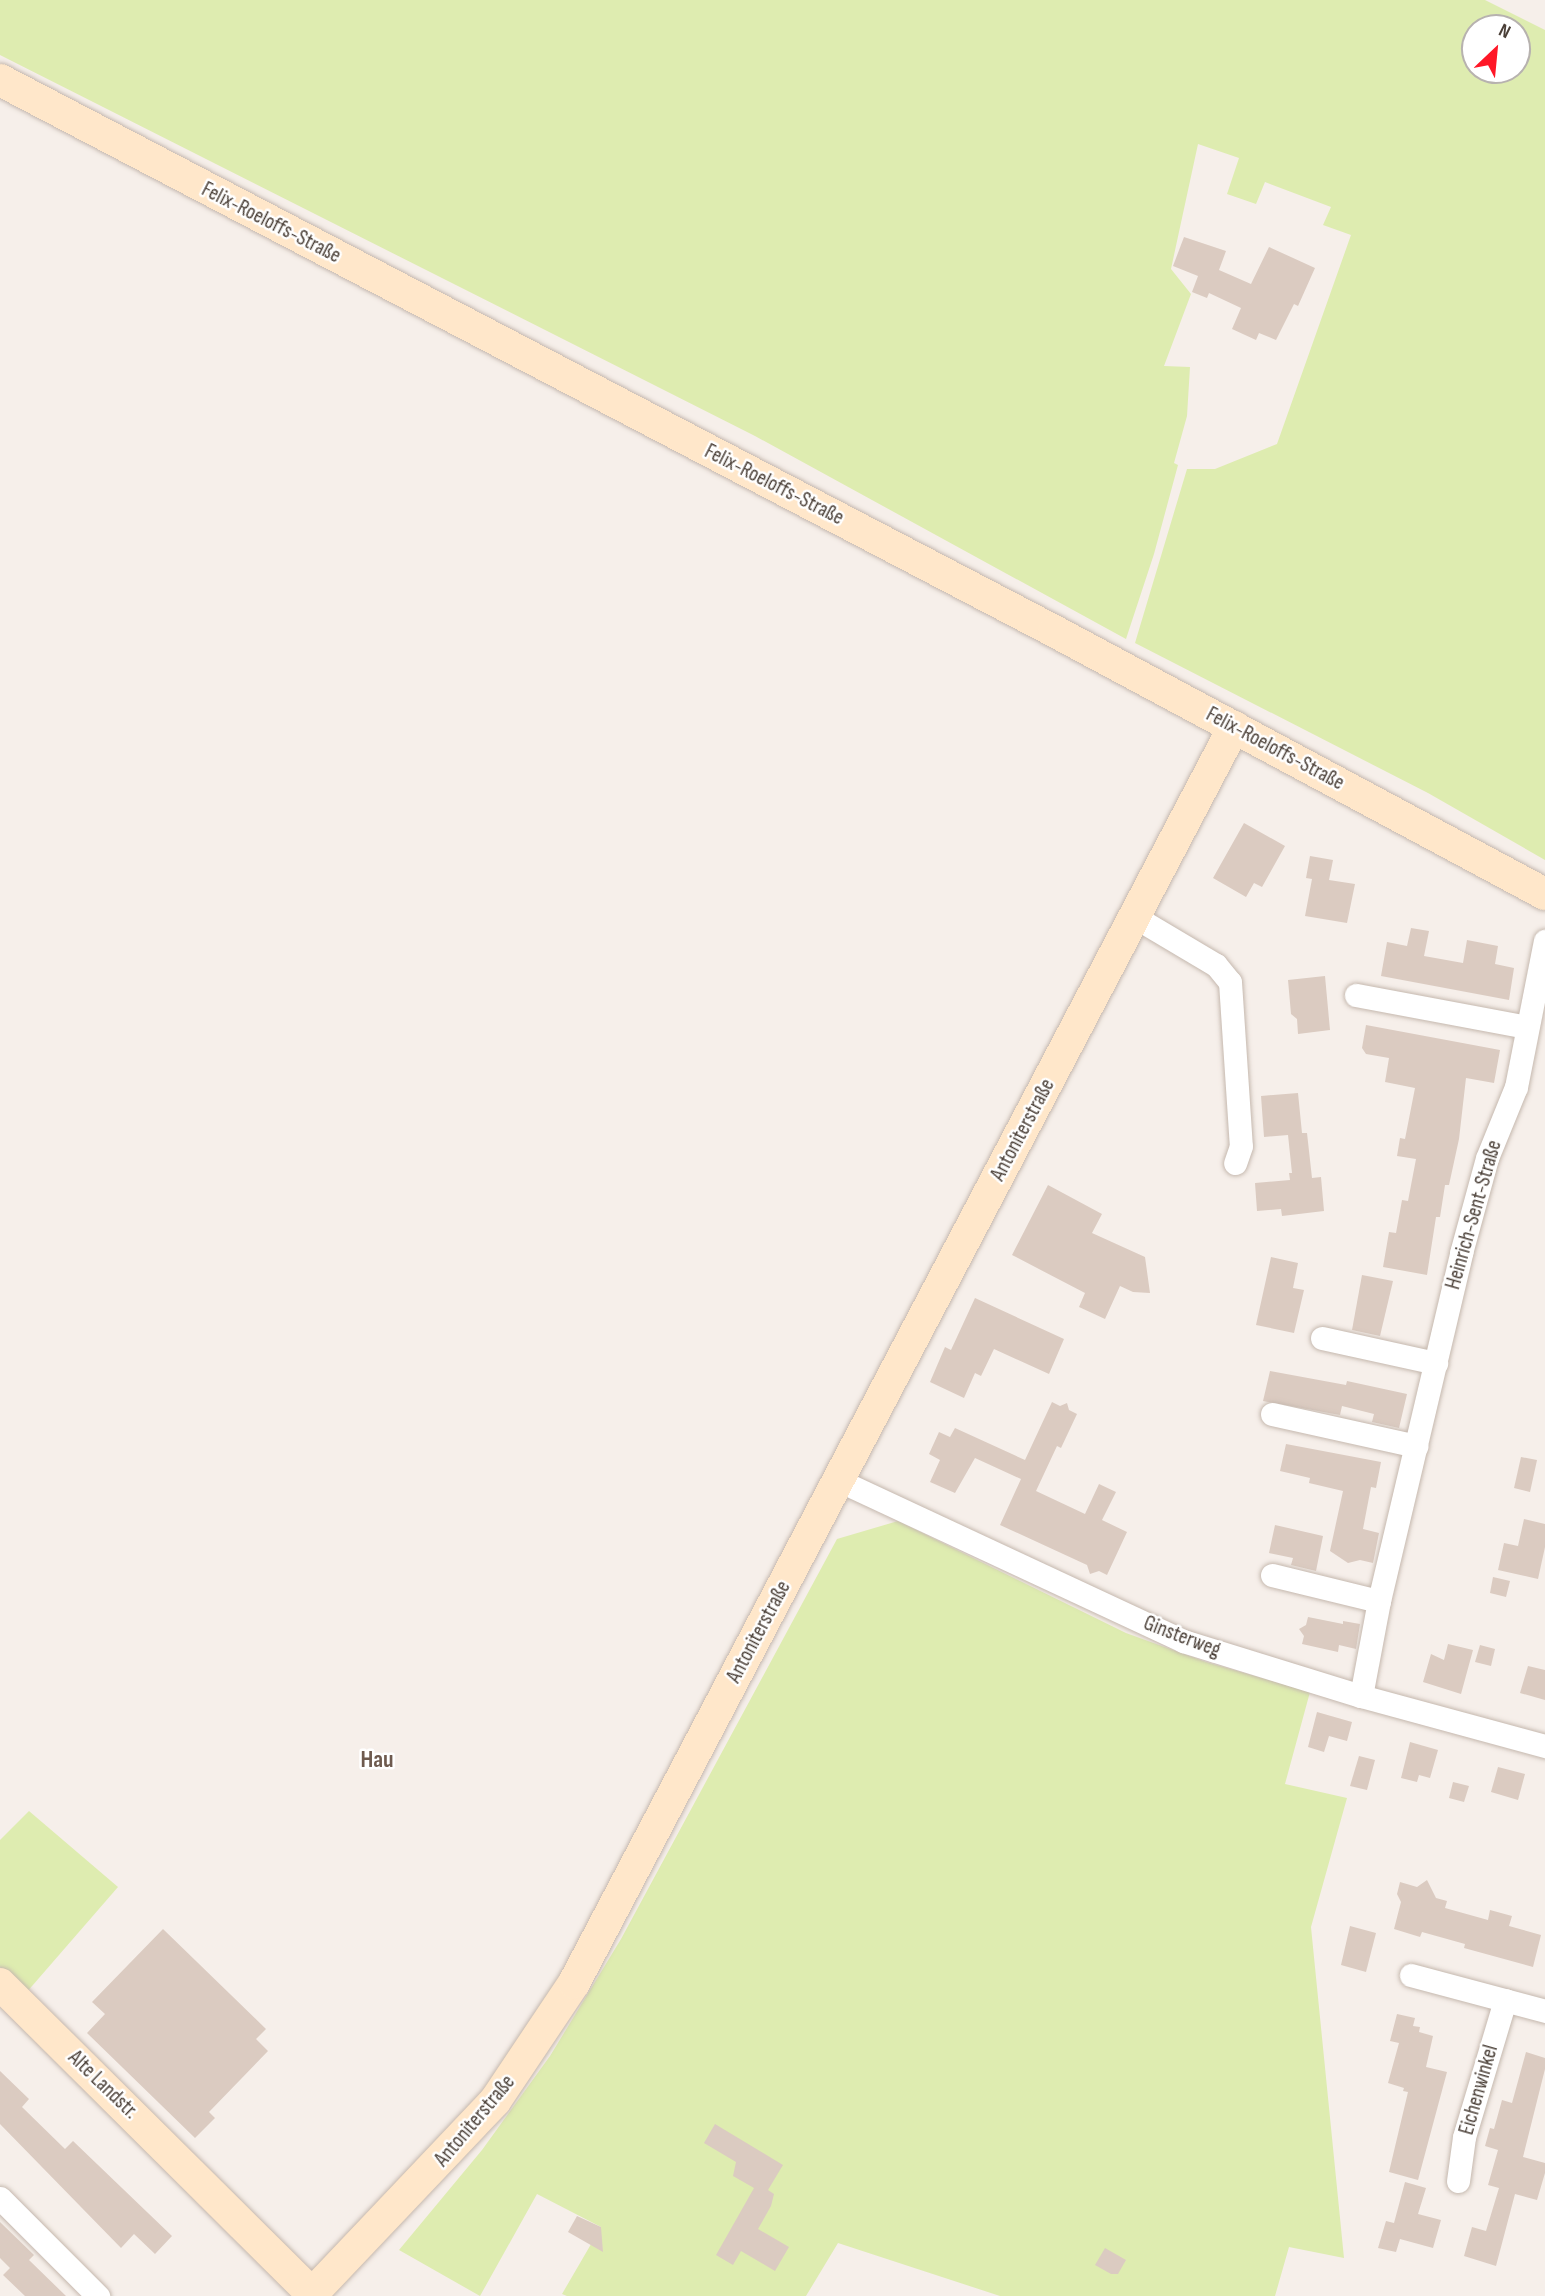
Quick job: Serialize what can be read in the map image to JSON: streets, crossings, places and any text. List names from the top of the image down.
{
  "streets": {
    "street": [
      "Felix-Roeloffs-Straße",
      "Antoniterstraße",
      "Heinrich-Sent-Straße",
      "Ginsterweg",
      "Alte Landstr.",
      "Eichenwinkel"
    ]
  },
  "crossings": [
    ["Felix-Roeloffs-Straße", "Antoniterstraße"],
    ["Antoniterstraße", "Ginsterweg"],
    ["Antoniterstraße", "Alte Landstr."],
    ["Heinrich-Sent-Straße", "Ginsterweg"]
  ],
  "districts": ["Hau"],
  "north": "top right"
}
